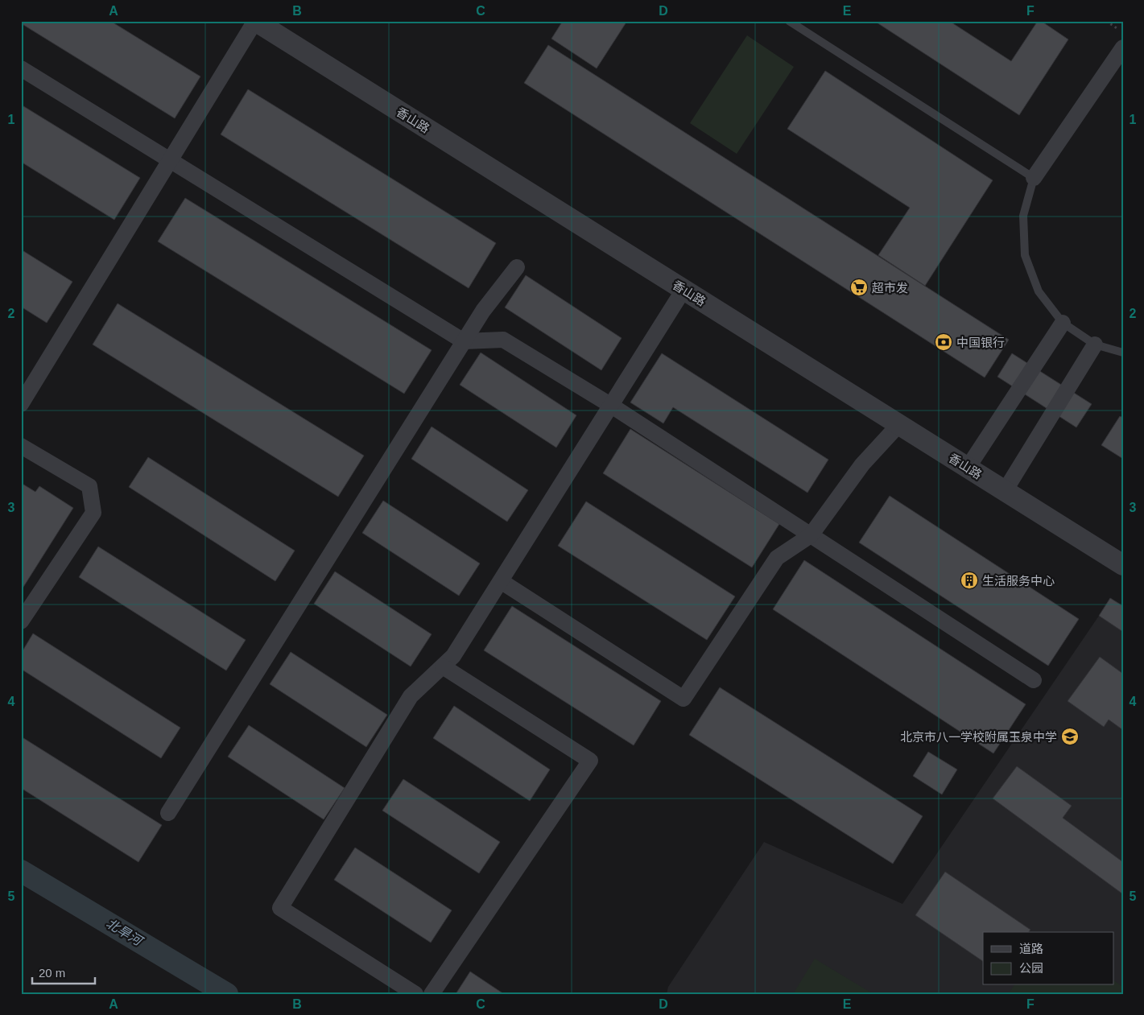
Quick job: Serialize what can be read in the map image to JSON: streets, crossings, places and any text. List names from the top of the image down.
{
  "streets": {
    "street": ["香山路"]
  },
  "water": ["北旱河"],
  "places": {
    "supermarket": ["超市发"],
    "bank": ["中国银行"],
    "building": ["生活服务中心"],
    "school or university": ["北京市八一学校附属玉泉中学"]
  },
  "legend": ["道路", "公园"],
  "scale_bar": "20 m",
  "grid": {
    "columns": [
      "A",
      "B",
      "C",
      "D",
      "E",
      "F"
    ],
    "rows": [
      "1",
      "2",
      "3",
      "4",
      "5"
    ]
  }
}
